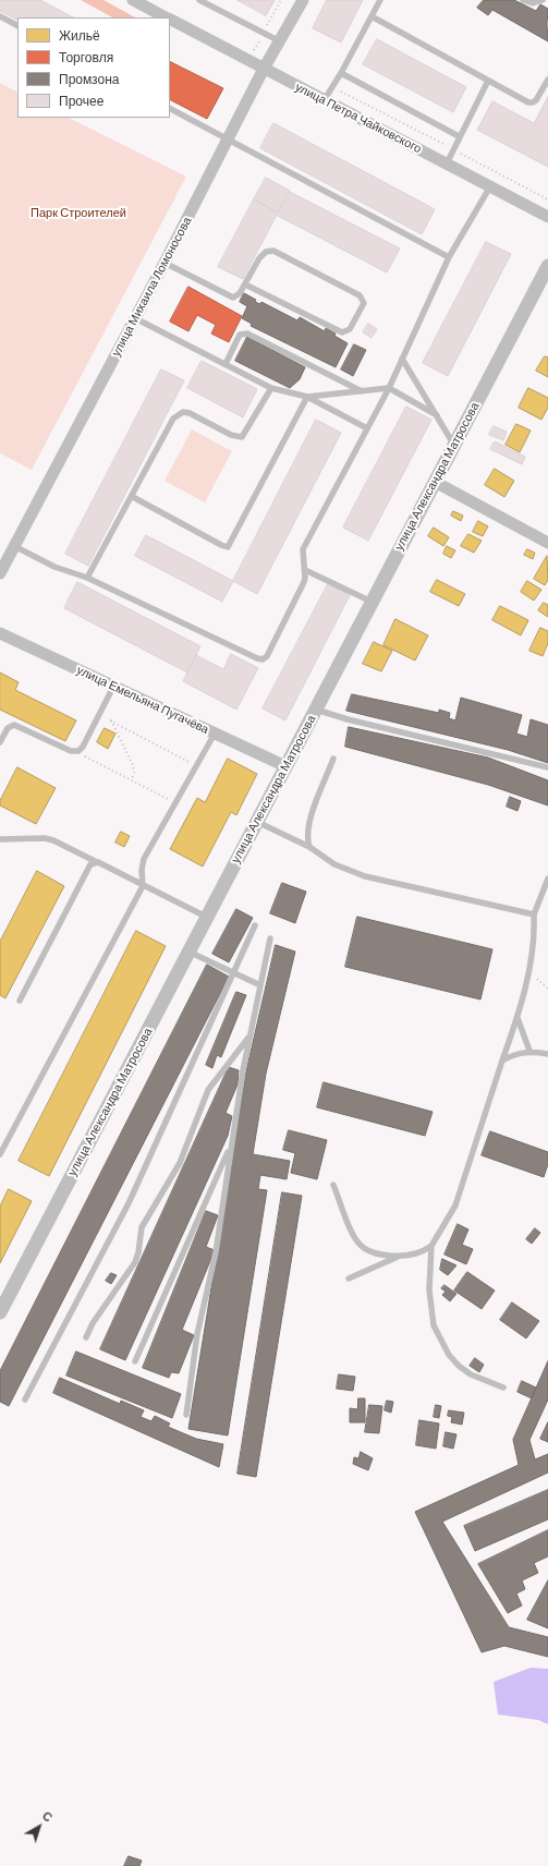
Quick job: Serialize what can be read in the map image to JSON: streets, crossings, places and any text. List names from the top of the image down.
{
  "streets": {
    "street": [
      "улица Петра Чайковского",
      "улица Михаила Ломоносова",
      "улица Александра Матросова",
      "улица Емельяна Пугачёва"
    ]
  },
  "crossings": [
    ["улица Петра Чайковского", "улица Михаила Ломоносова"],
    ["улица Александра Матросова", "улица Емельяна Пугачёва"]
  ],
  "parks": ["Парк Строителей"],
  "legend": [
    "Жильё",
    "Торговля",
    "Промзона",
    "Прочее"
  ],
  "north": "top right"
}
